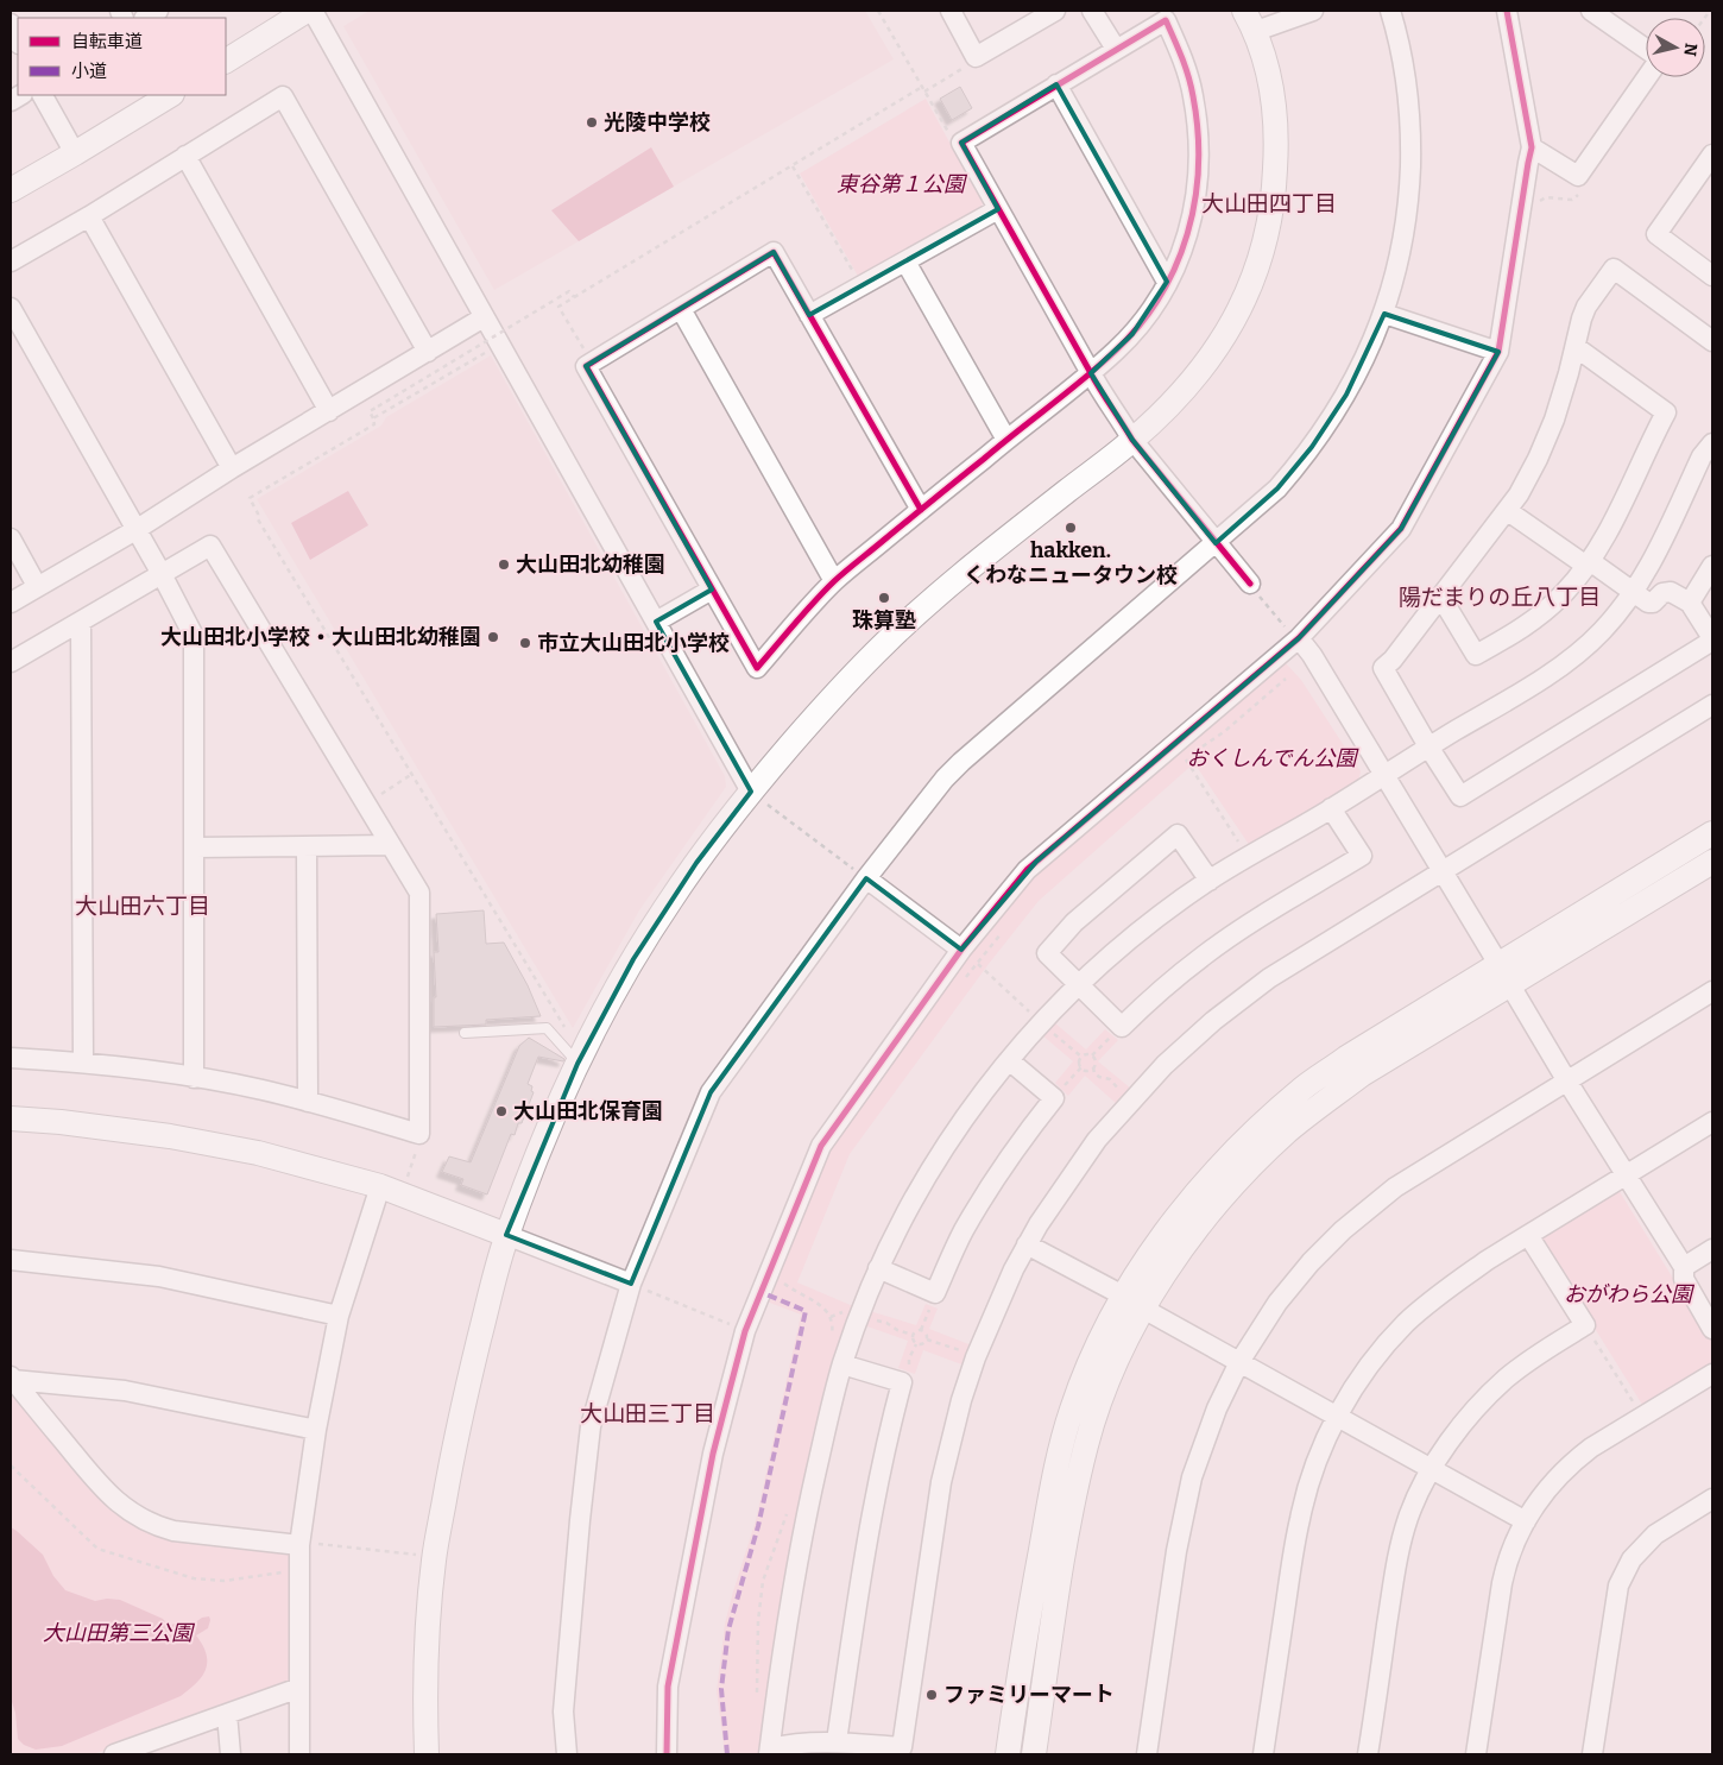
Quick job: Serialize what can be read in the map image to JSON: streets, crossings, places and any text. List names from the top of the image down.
{
  "districts": [
    "大山田四丁目",
    "陽だまりの丘八丁目",
    "大山田六丁目",
    "大山田三丁目"
  ],
  "parks": [
    "東谷第１公園",
    "おくしんでん公園",
    "おがわら公園",
    "大山田第三公園"
  ],
  "places": [
    "光陵中学校",
    "hakken. くわなニュータウン校",
    "大山田北幼稚園",
    "珠算塾",
    "大山田北小学校・大山田北幼稚園",
    "市立大山田北小学校",
    "大山田北保育園",
    "ファミリーマート"
  ],
  "legend": ["自転車道", "小道"],
  "north": "right"
}
